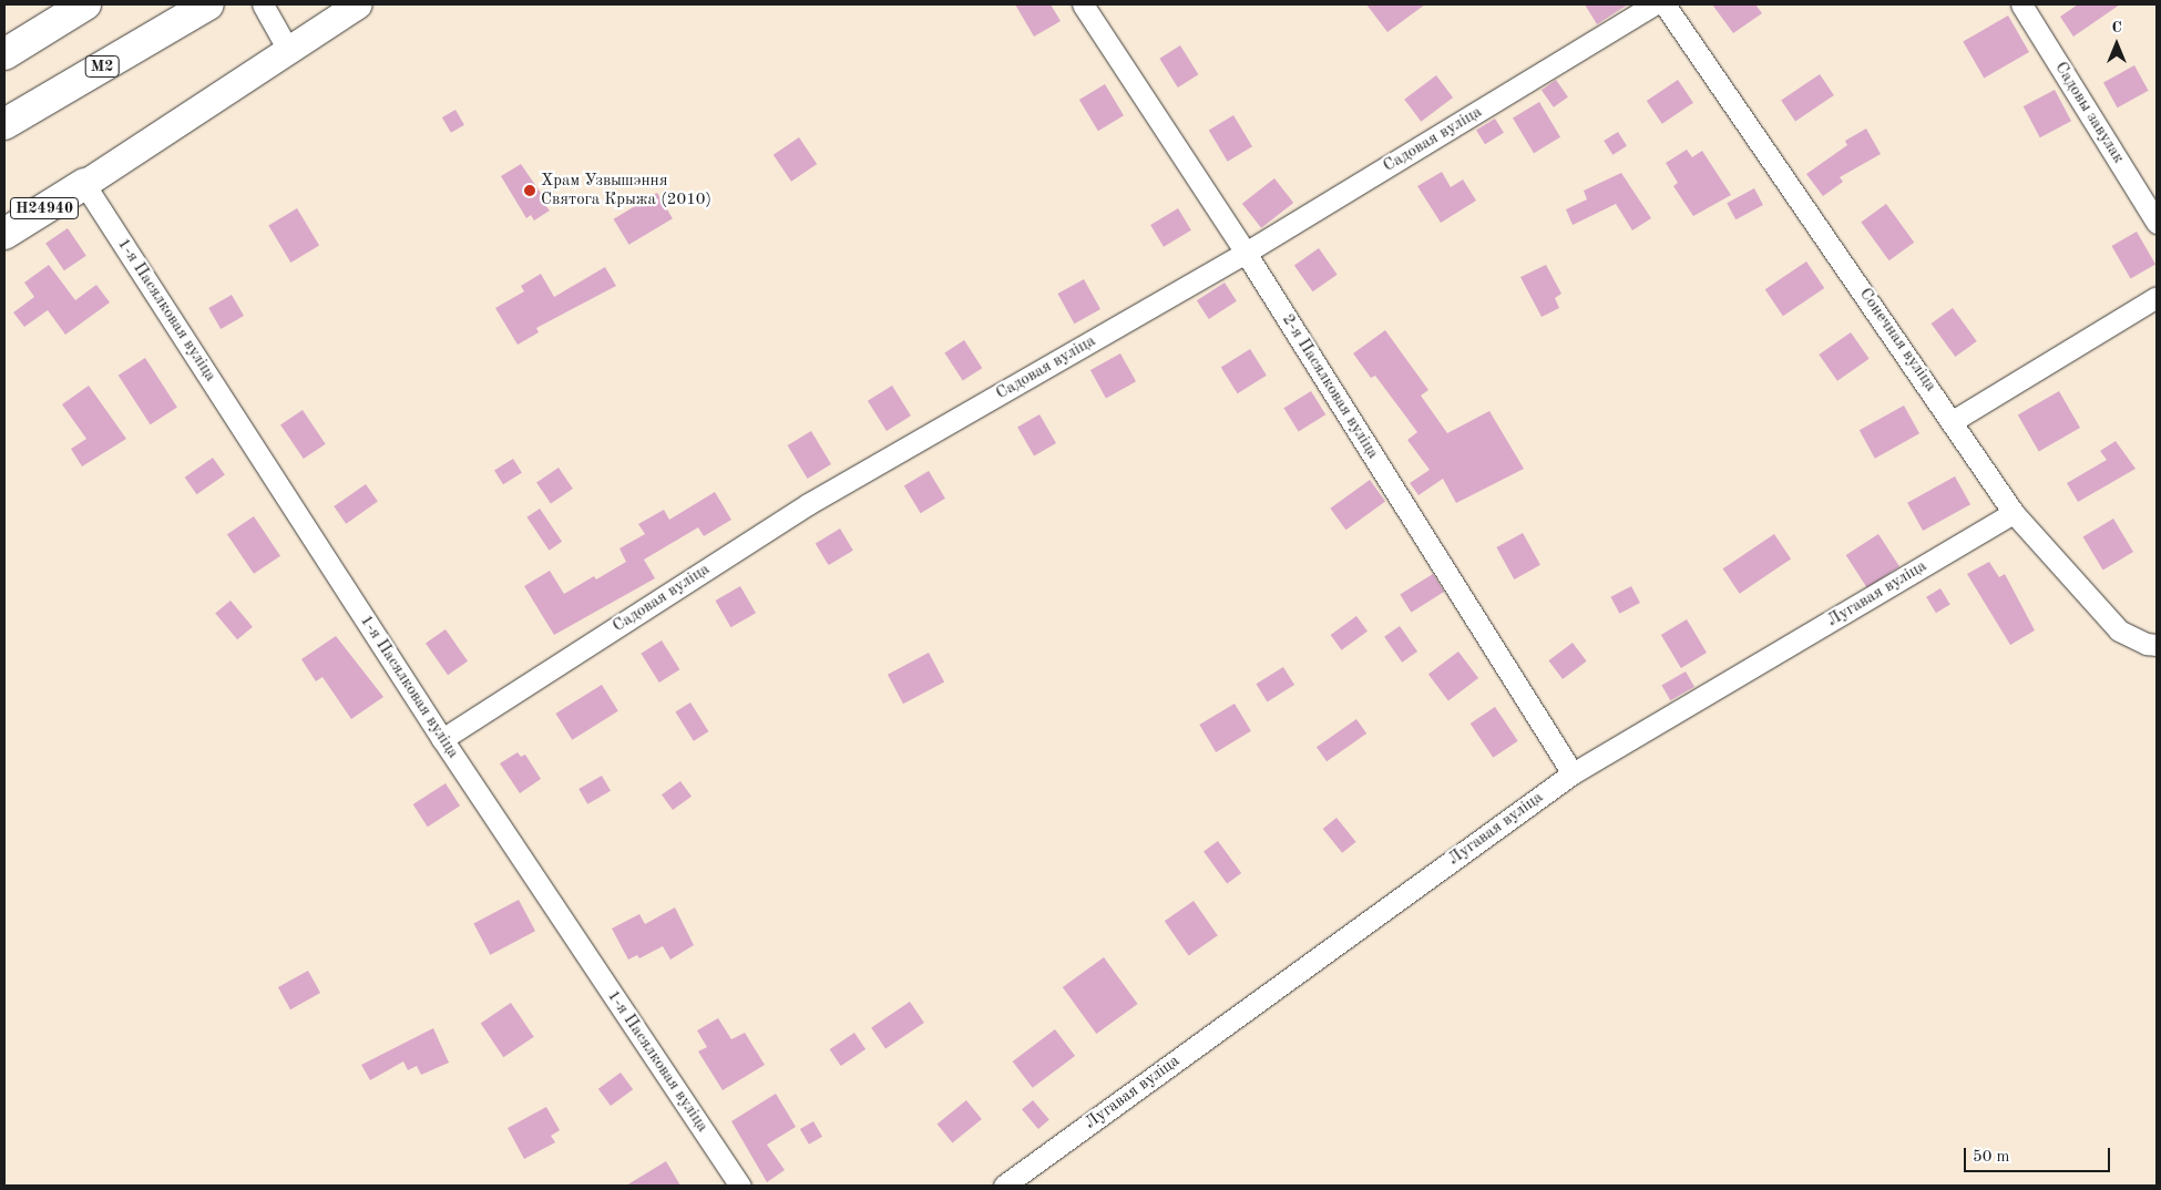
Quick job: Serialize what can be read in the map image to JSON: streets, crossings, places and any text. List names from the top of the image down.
{
  "streets": {
    "highway": ["М2", "Н24940"],
    "street": [
      "Садовы завулак",
      "Садовая вуліца",
      "1-я Пасялковая вуліца",
      "Сонечная вуліца",
      "2-я Пасялковая вуліца",
      "Лугавая вуліца"
    ]
  },
  "crossings": [
    ["Садовая вуліца", "1-я Пасялковая вуліца"],
    ["Садовая вуліца", "2-я Пасялковая вуліца"],
    ["Н24940", "1-я Пасялковая вуліца"],
    ["Сонечная вуліца", "Лугавая вуліца"],
    ["2-я Пасялковая вуліца", "Лугавая вуліца"]
  ],
  "places": ["Храм Узвышэння Святога Крыжа (2010)"],
  "scale_bar": "50 m",
  "north": "top"
}
